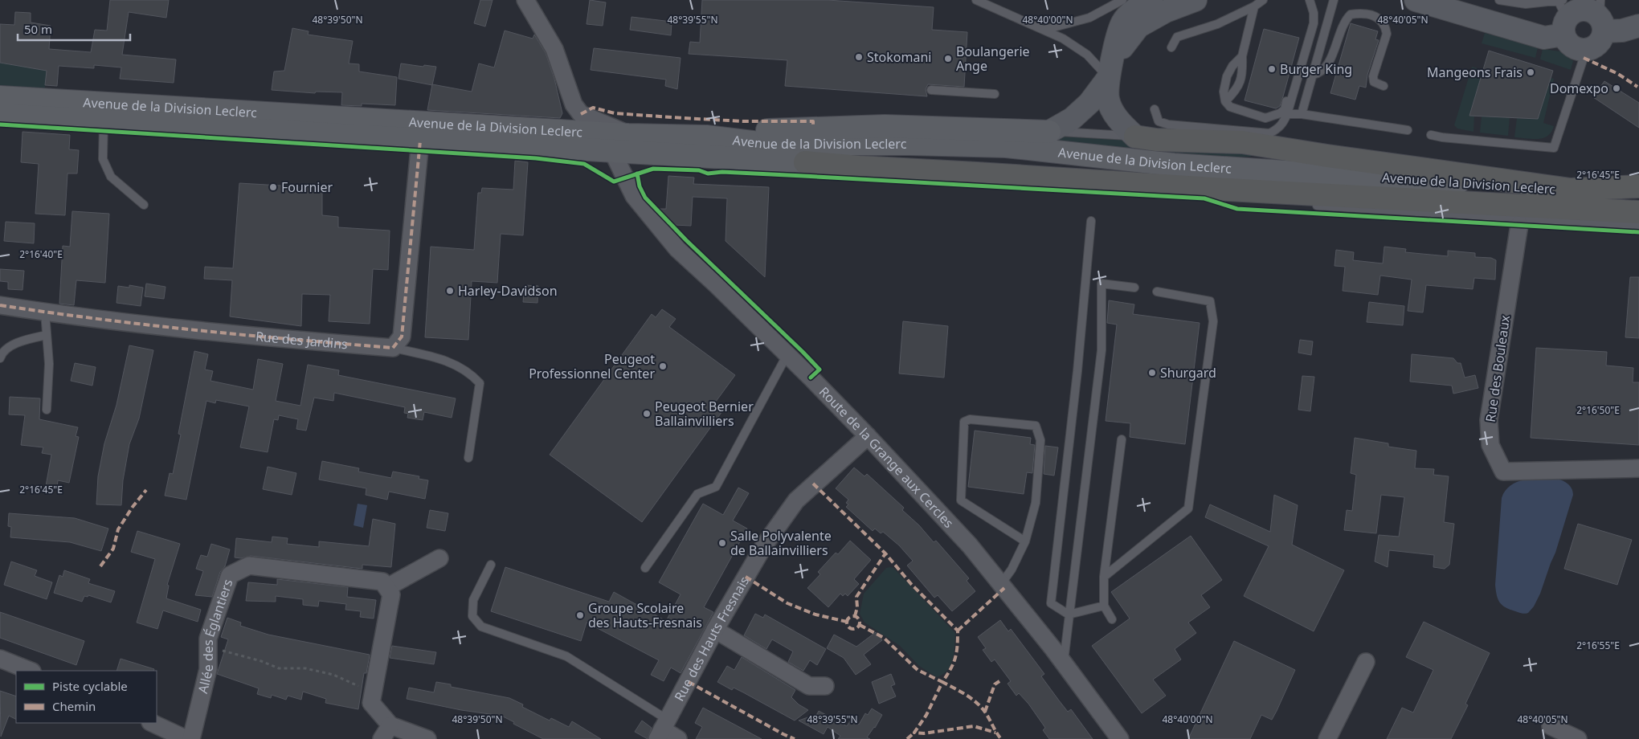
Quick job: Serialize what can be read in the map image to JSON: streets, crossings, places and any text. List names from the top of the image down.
{
  "streets": {
    "highway": ["Avenue de la Division Leclerc"],
    "street": [
      "Rue des Jardins",
      "Rue des Bouleaux",
      "Route de la Grange aux Cercles",
      "Allée des Églantiers",
      "Rue des Hauts Fresnais"
    ]
  },
  "crossings": [
    ["Avenue de la Division Leclerc", "Route de la Grange aux Cercles"],
    ["Route de la Grange aux Cercles", "Rue des Hauts Fresnais"]
  ],
  "places": [
    "Stokomani",
    "Boulangerie Ange",
    "Burger King",
    "Mangeons Frais",
    "Domexpo",
    "Fournier",
    "Harley-Davidson",
    "Peugeot Professionnel Center",
    "Shurgard",
    "Peugeot Bernier Ballainvilliers",
    "Salle Polyvalente de Ballainvilliers",
    "Groupe Scolaire des Hauts-Fresnais"
  ],
  "legend": ["Piste cyclable", "Chemin"],
  "scale_bar": "50 m",
  "coordinates": [
    "48°39'50\"N",
    "48°40'00\"N",
    "48°40'05\"N",
    "48°39'55\"N",
    "2°16'45\"E",
    "2°16'40\"E",
    "2°16'50\"E",
    "2°16'55\"E"
  ]
}
